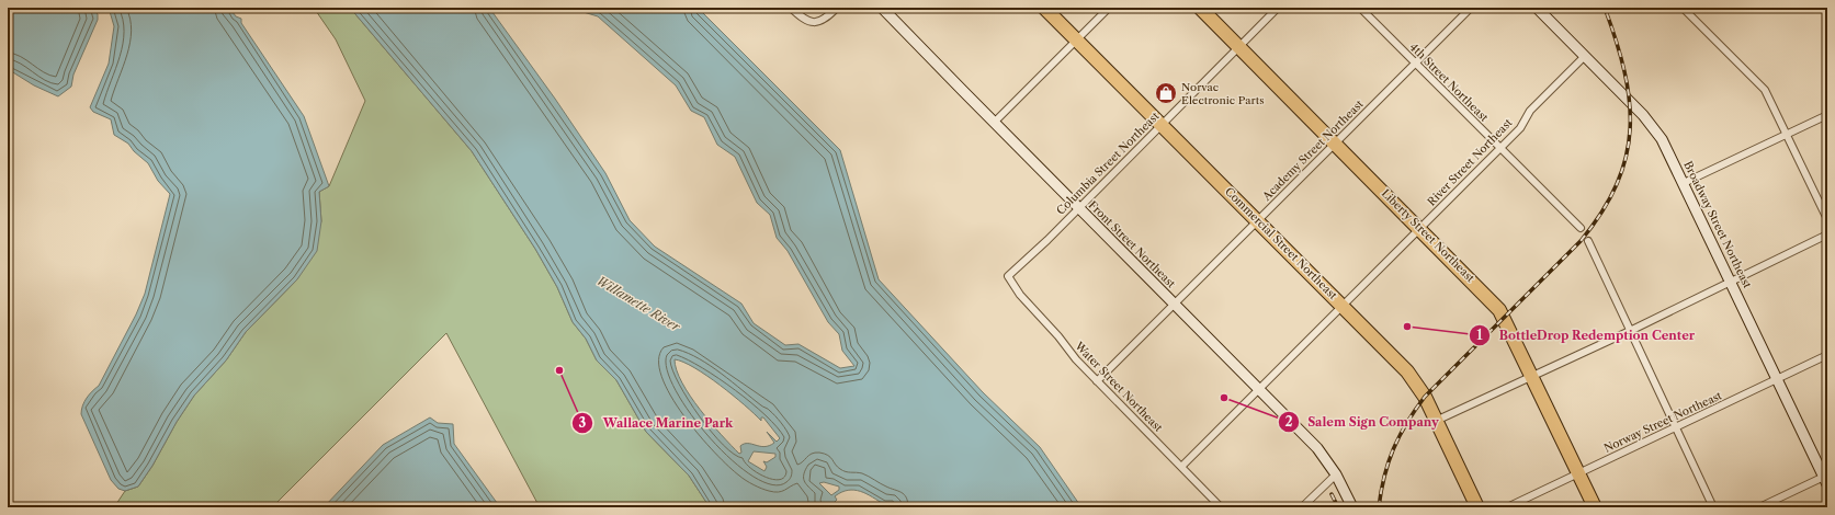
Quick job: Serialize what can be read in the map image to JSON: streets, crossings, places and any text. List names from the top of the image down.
{
  "streets": {
    "highway": ["Liberty Street Northeast", "Commercial Street Northeast"],
    "street": [
      "4th Street Northeast",
      "Academy Street Northeast",
      "River Street Northeast",
      "Columbia Street Northeast",
      "Broadway Street Northeast",
      "Front Street Northeast",
      "Water Street Northeast",
      "Norway Street Northeast"
    ]
  },
  "crossings": [
    ["4th Street Northeast", "Academy Street Northeast"],
    ["4th Street Northeast", "River Street Northeast"],
    ["Academy Street Northeast", "Liberty Street Northeast"],
    ["Academy Street Northeast", "Commercial Street Northeast"],
    ["Academy Street Northeast", "Front Street Northeast"],
    ["Academy Street Northeast", "Water Street Northeast"],
    ["River Street Northeast", "Broadway Street Northeast"],
    ["River Street Northeast", "Liberty Street Northeast"],
    ["River Street Northeast", "Commercial Street Northeast"],
    ["River Street Northeast", "Front Street Northeast"],
    ["River Street Northeast", "Water Street Northeast"],
    ["Columbia Street Northeast", "Liberty Street Northeast"],
    ["Columbia Street Northeast", "Commercial Street Northeast"],
    ["Columbia Street Northeast", "Front Street Northeast"],
    ["Columbia Street Northeast", "Water Street Northeast"],
    ["Broadway Street Northeast", "Norway Street Northeast"],
    ["Liberty Street Northeast", "Norway Street Northeast"]
  ],
  "water": ["Willamette River"],
  "places": {
    "shop": ["Norvac Electronic Parts"],
    "other": ["BottleDrop Redemption Center", "Wallace Marine Park", "Salem Sign Company"]
  }
}
